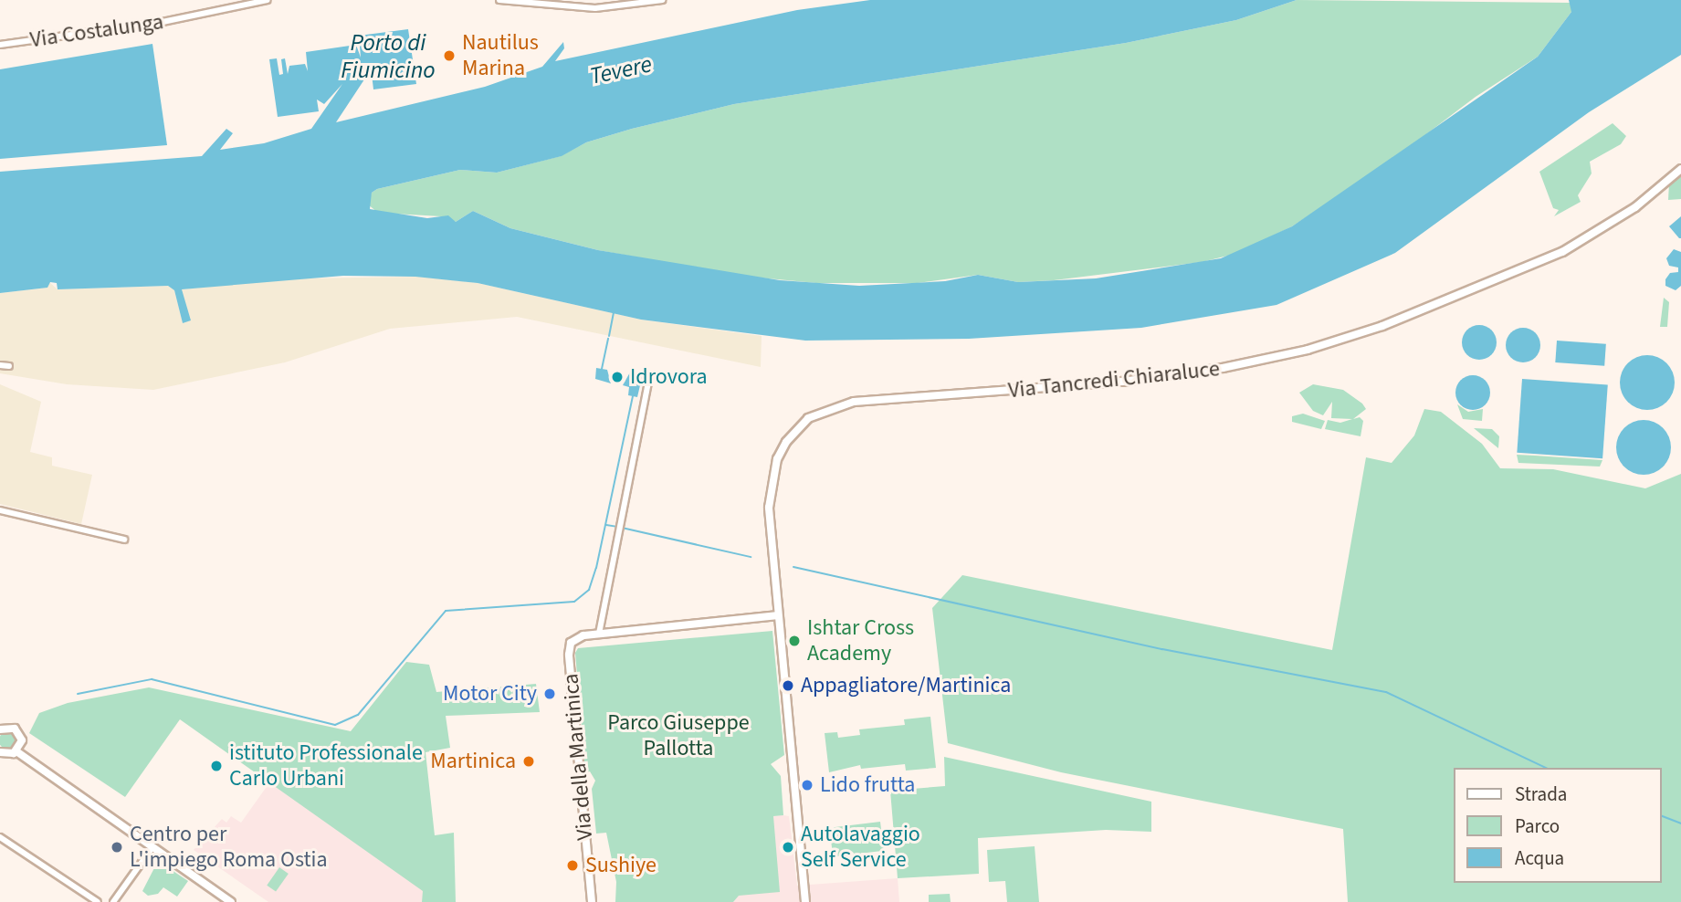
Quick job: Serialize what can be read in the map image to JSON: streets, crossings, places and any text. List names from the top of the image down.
{
  "streets": {
    "street": ["Via Costalunga", "Via Tancredi Chiaraluce", "Via della Martinica"]
  },
  "crossings": [
    ["Via Tancredi Chiaraluce", "Via della Martinica"]
  ],
  "water": ["Porto di Fiumicino", "Tevere"],
  "parks": ["Parco Giuseppe Pallotta"],
  "places": [
    "Nautilus Marina",
    "Idrovora",
    "Ishtar Cross Academy",
    "Appagliatore/Martinica",
    "Motor City",
    "Martinica",
    "istituto Professionale Carlo Urbani",
    "Lido frutta",
    "Centro per L'impiego Roma Ostia",
    "Autolavaggio Self Service",
    "Sushiye"
  ],
  "legend": ["Strada", "Parco", "Acqua"]
}
